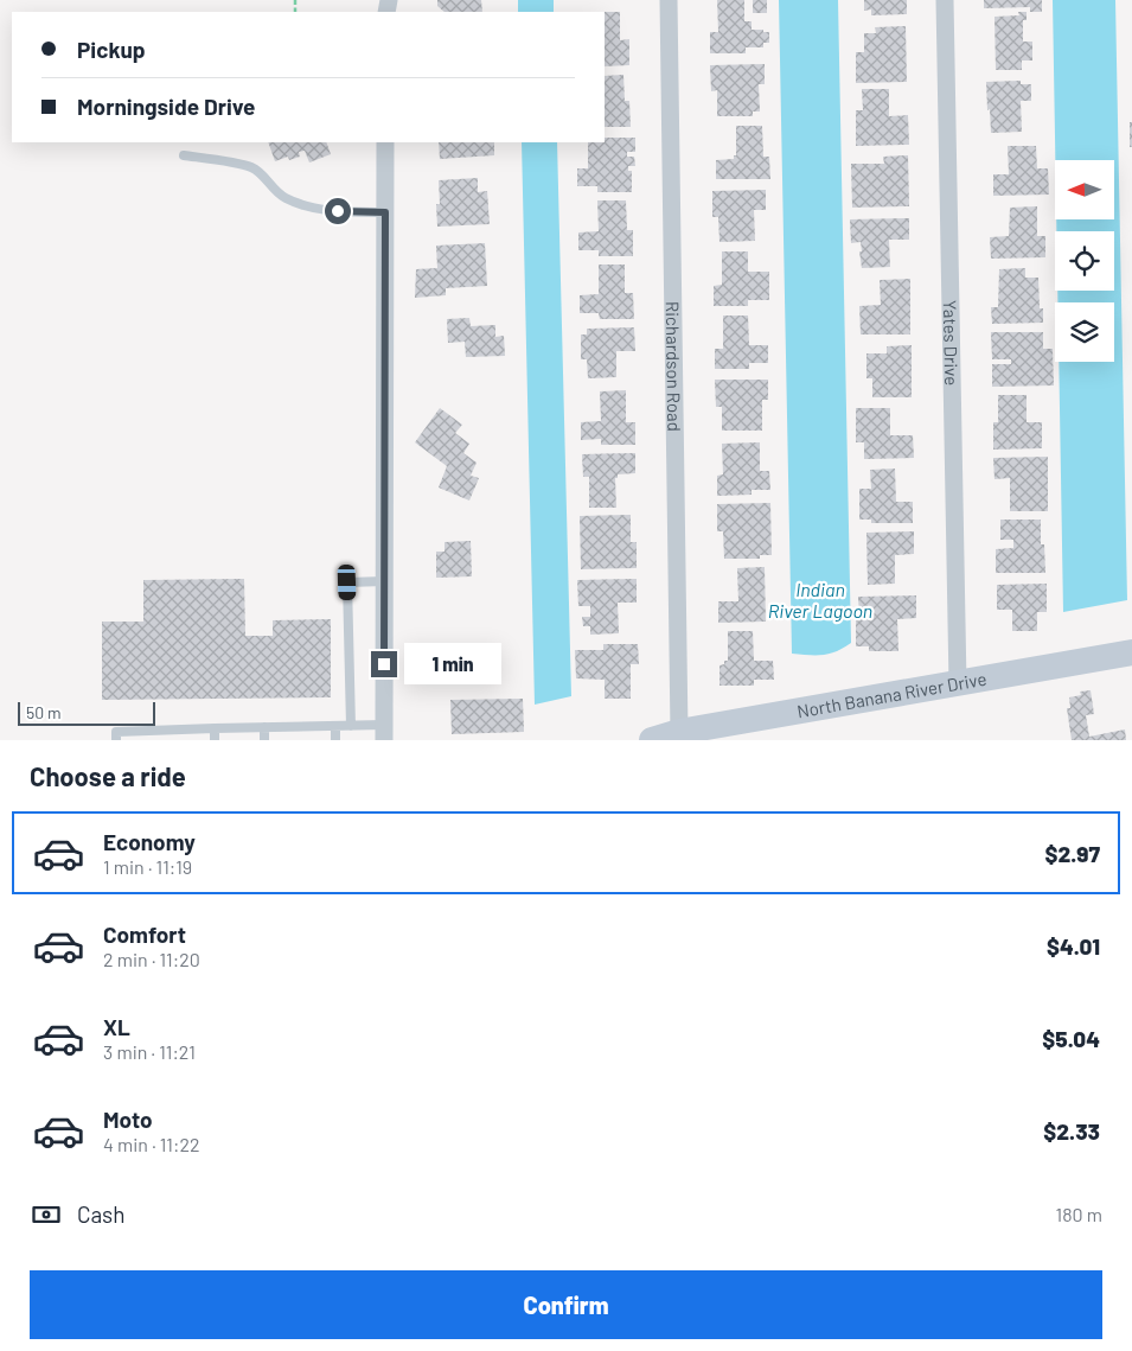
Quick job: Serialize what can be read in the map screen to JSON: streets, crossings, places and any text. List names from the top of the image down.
{
  "streets": {
    "street": ["Yates Drive", "Richardson Road", "North Banana River Drive"]
  },
  "crossings": [
    ["Yates Drive", "North Banana River Drive"],
    ["Richardson Road", "North Banana River Drive"]
  ],
  "water": ["Indian River Lagoon"],
  "scale_bar": "50 m",
  "north": "left",
  "page": {
    "banner": ["Pickup", "Morningside Drive"],
    "bubble": "1 min",
    "scale": "50 m",
    "heading": "Choose a ride",
    "list": [
      {
        "name": "Economy",
        "note": "1 min · 11:19",
        "value": "$2.97"
      },
      {
        "name": "Comfort",
        "note": "2 min · 11:20",
        "value": "$4.01"
      },
      {
        "name": "XL",
        "note": "3 min · 11:21",
        "value": "$5.04"
      },
      {
        "name": "Moto",
        "note": "4 min · 11:22",
        "value": "$2.33"
      }
    ],
    "pay": ["Cash", "180 m"],
    "buttons": "Confirm"
  }
}
